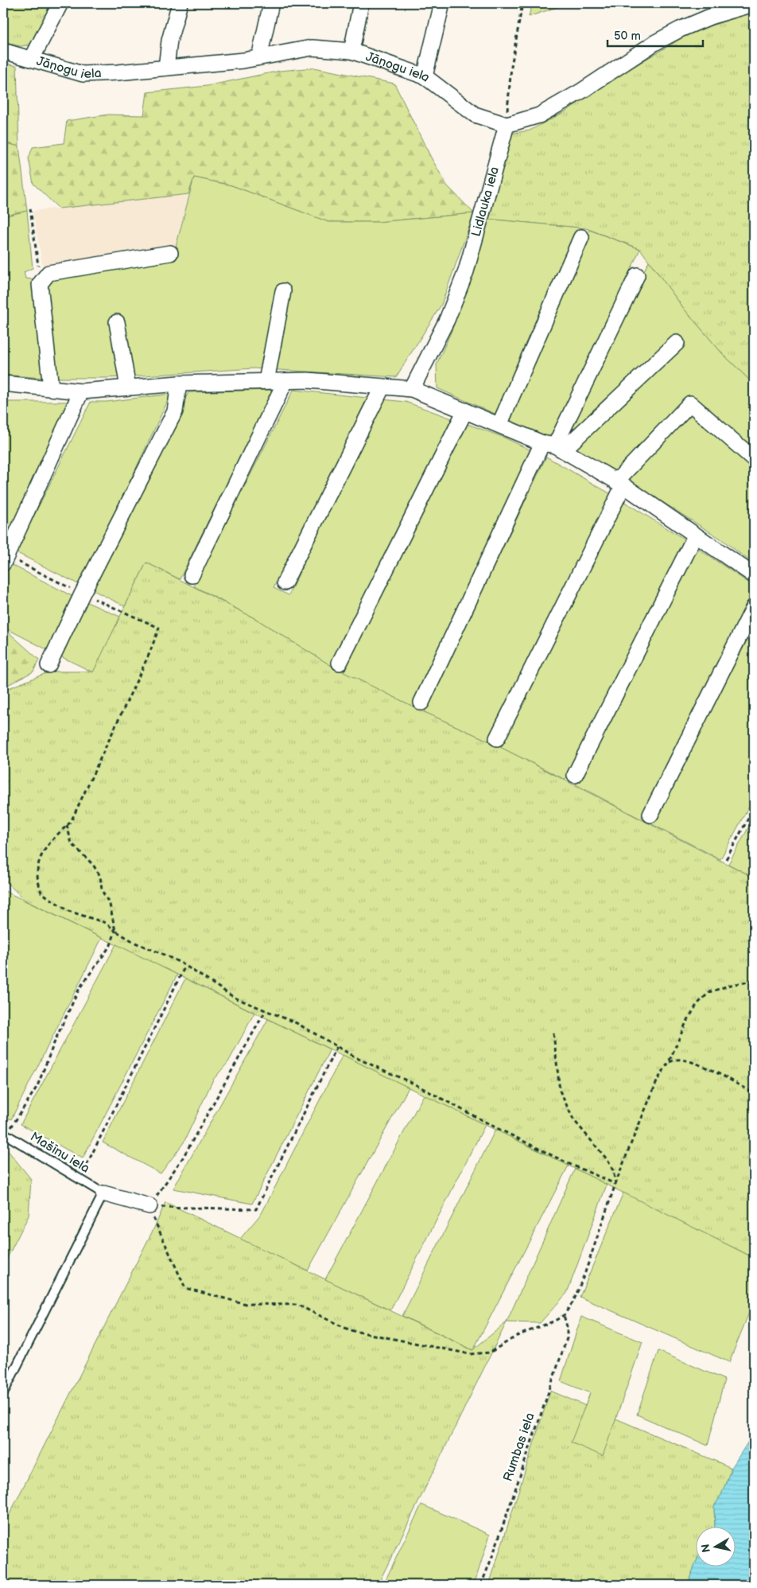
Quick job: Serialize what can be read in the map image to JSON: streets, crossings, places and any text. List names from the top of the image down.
{
  "streets": {
    "street": ["Jāņogu iela", "Lidlauka iela"],
    "lane": ["Mašīnu iela"],
    "path": ["Rumbas iela"]
  },
  "crossings": [
    ["Jāņogu iela", "Lidlauka iela"]
  ],
  "scale_bar": "50 m",
  "north": "left"
}
